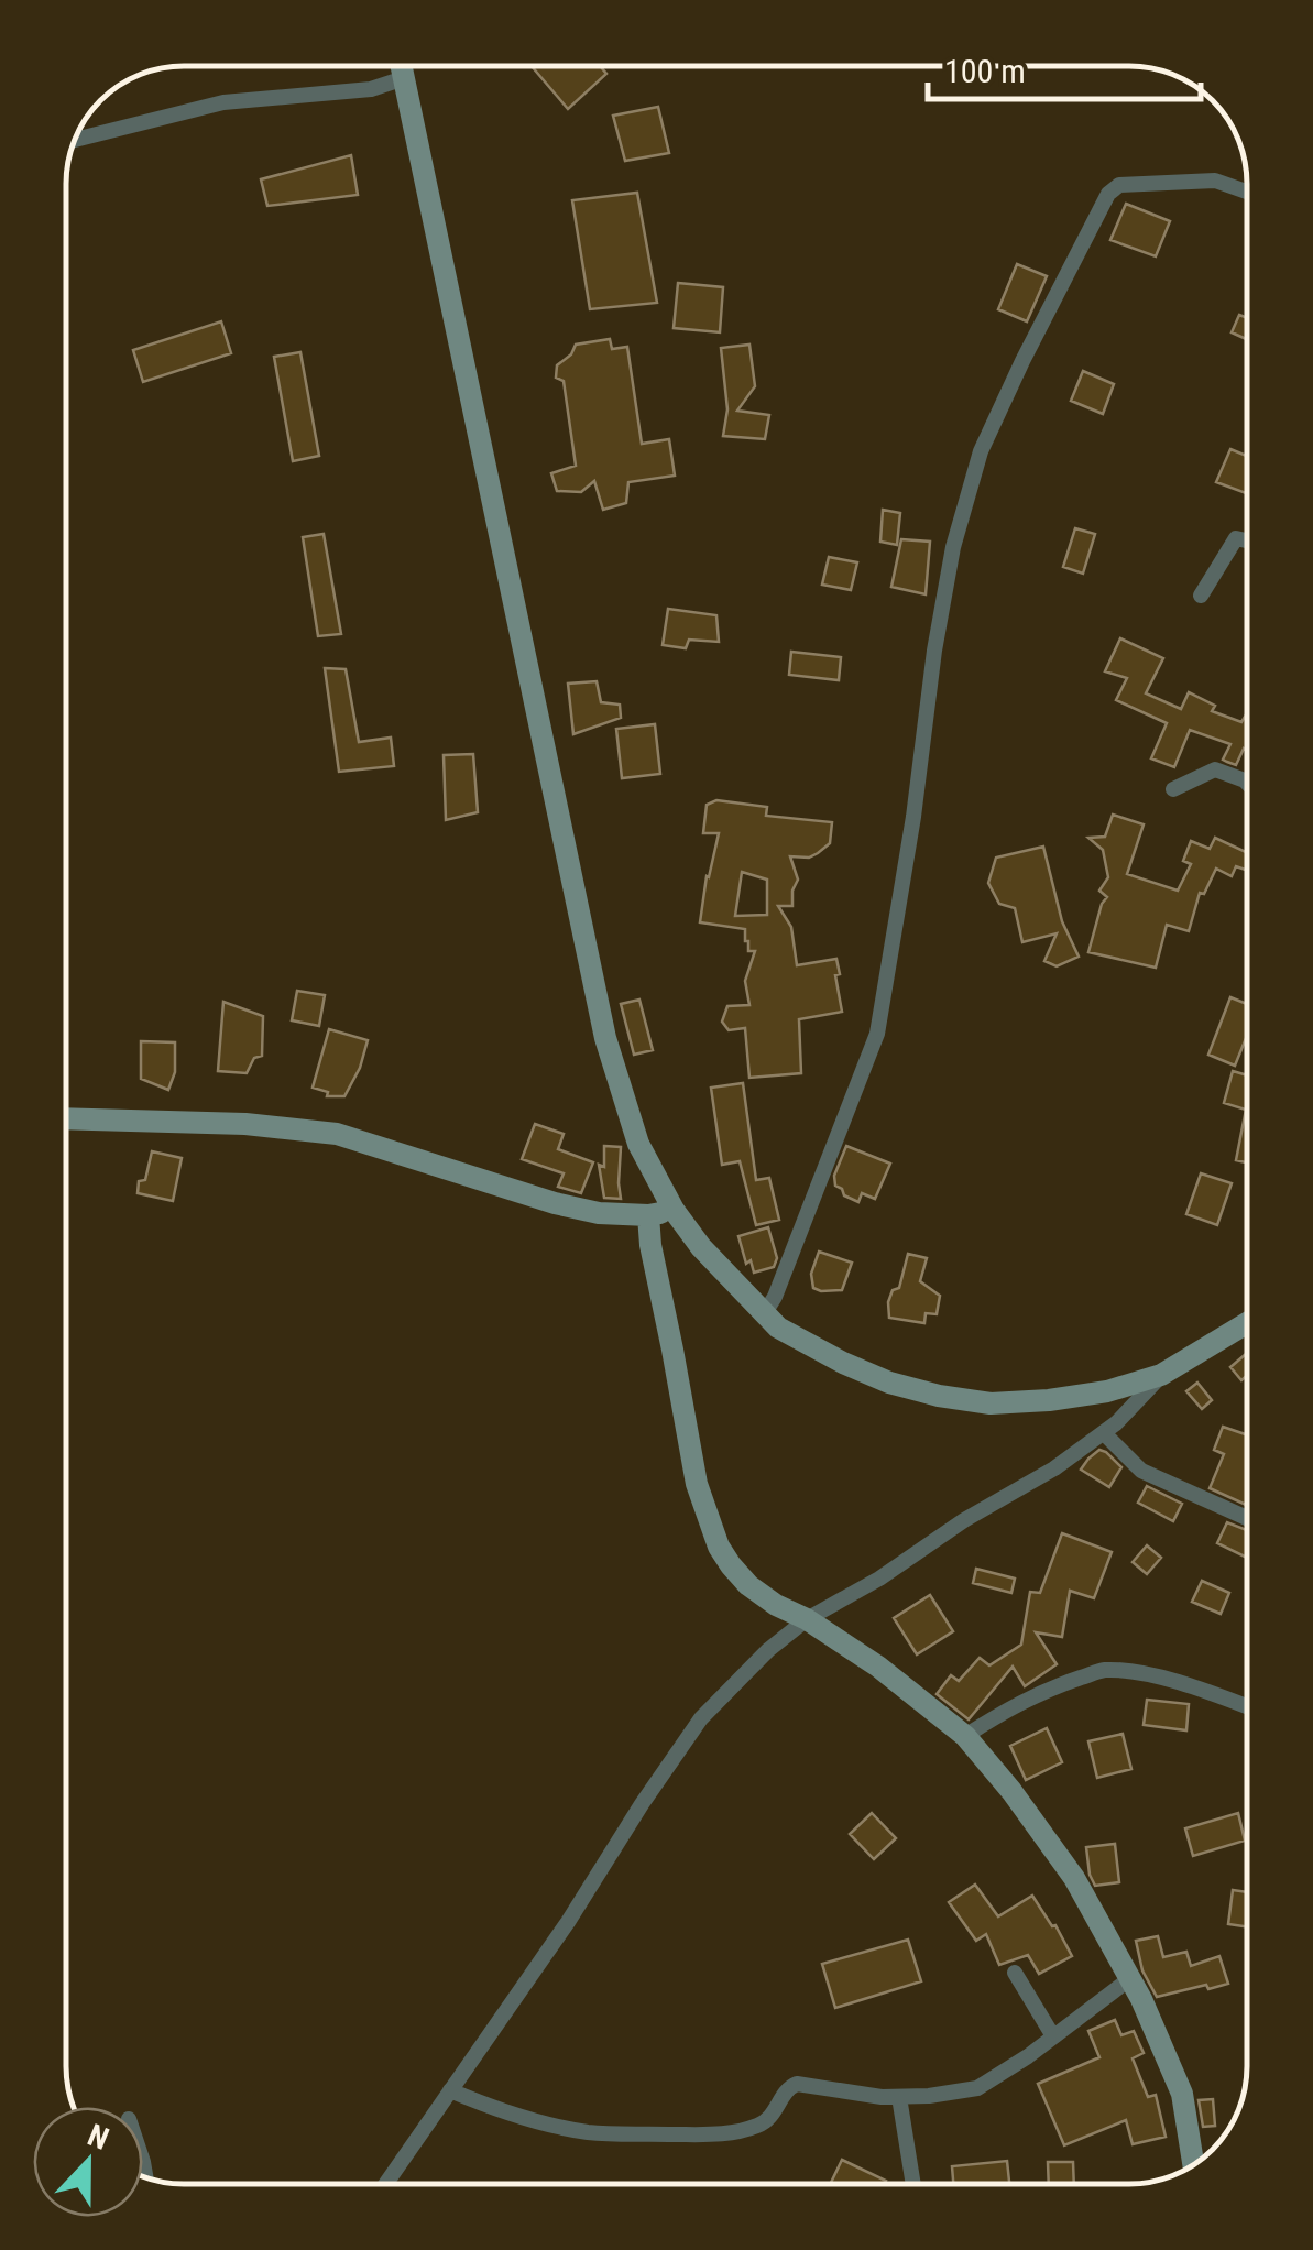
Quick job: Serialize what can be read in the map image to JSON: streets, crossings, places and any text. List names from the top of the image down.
{
  "scale_bar": "100 m",
  "north": "top"
}
